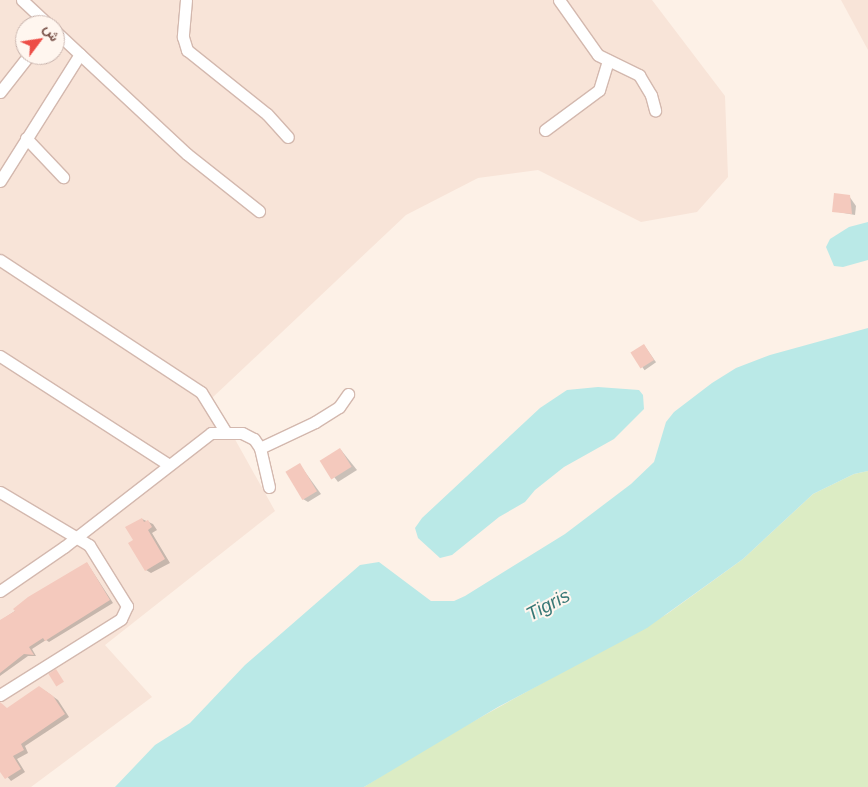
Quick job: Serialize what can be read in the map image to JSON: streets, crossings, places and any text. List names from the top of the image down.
{
  "water": ["Tigris"],
  "north": "top right"
}
